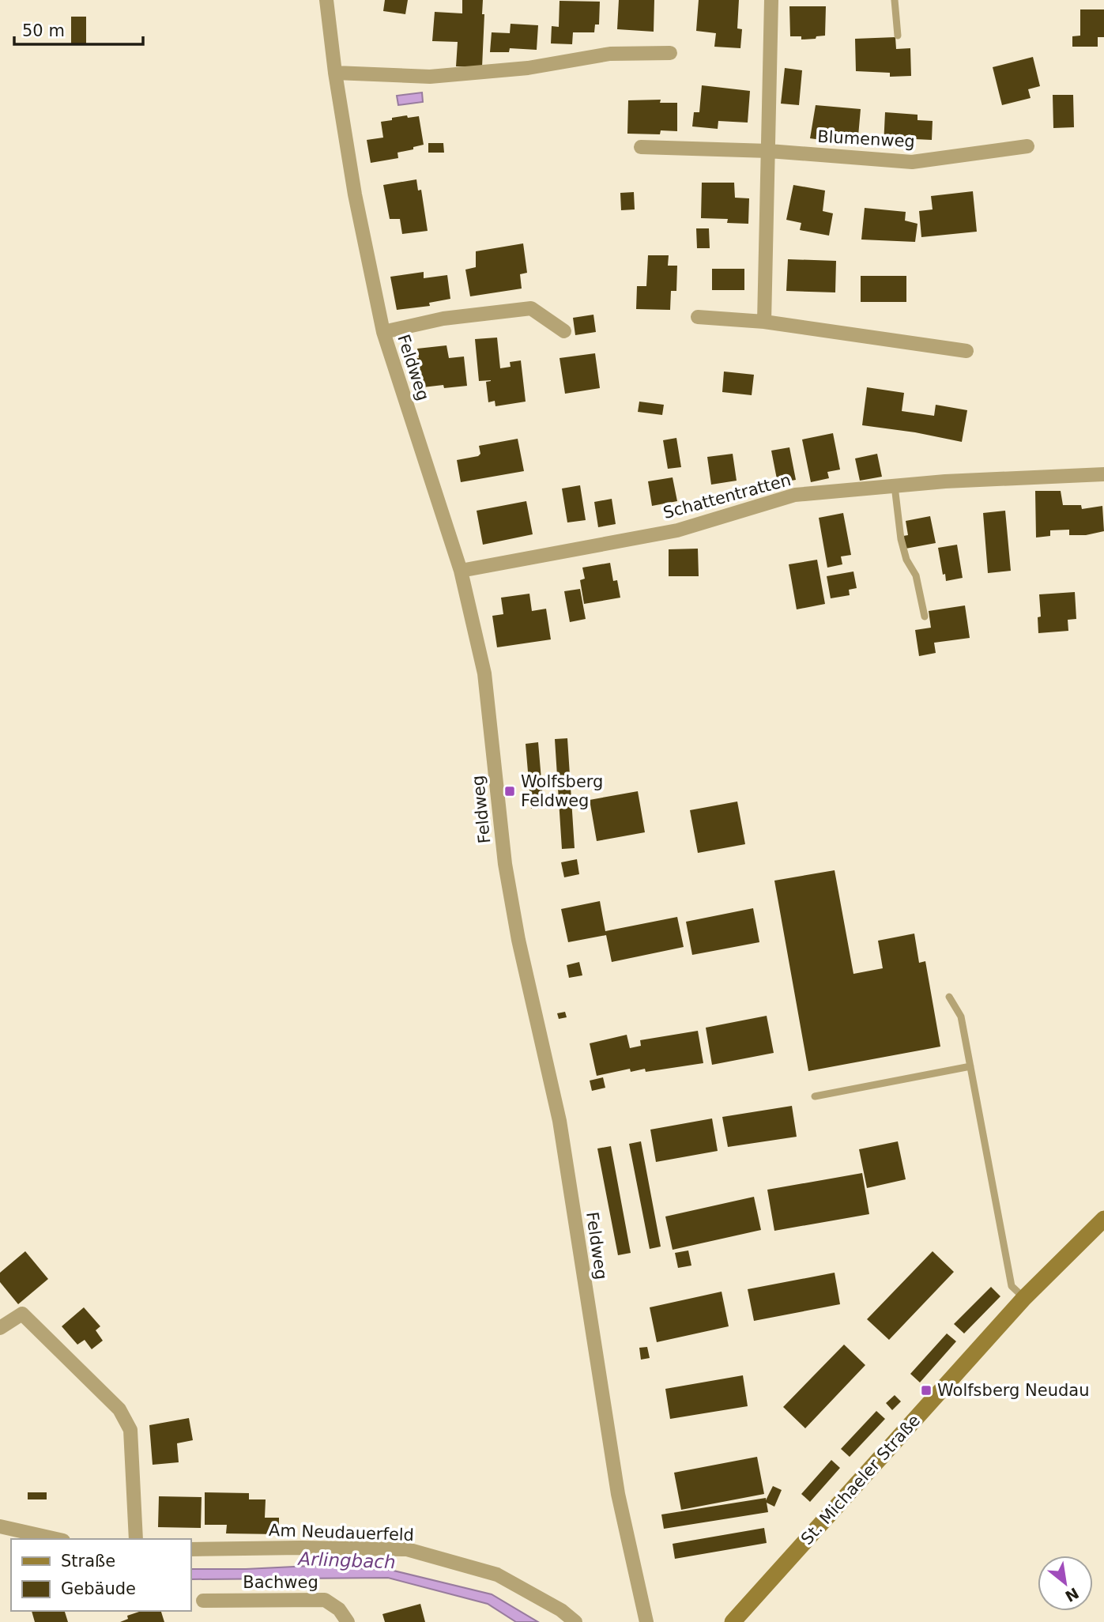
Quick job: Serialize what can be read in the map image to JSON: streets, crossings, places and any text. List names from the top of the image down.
{
  "streets": {
    "main road": ["St. Michaeler Straße"],
    "street": [
      "Blumenweg",
      "Feldweg",
      "Schattentratten",
      "Am Neudauerfeld",
      "Bachweg"
    ]
  },
  "crossings": [
    ["Feldweg", "Schattentratten"]
  ],
  "water": ["Arlingbach"],
  "places": {
    "transit": ["Wolfsberg Feldweg", "Wolfsberg Neudau"]
  },
  "legend": ["Straße", "Gebäude"],
  "scale_bar": "50 m",
  "north": "bottom right"
}
